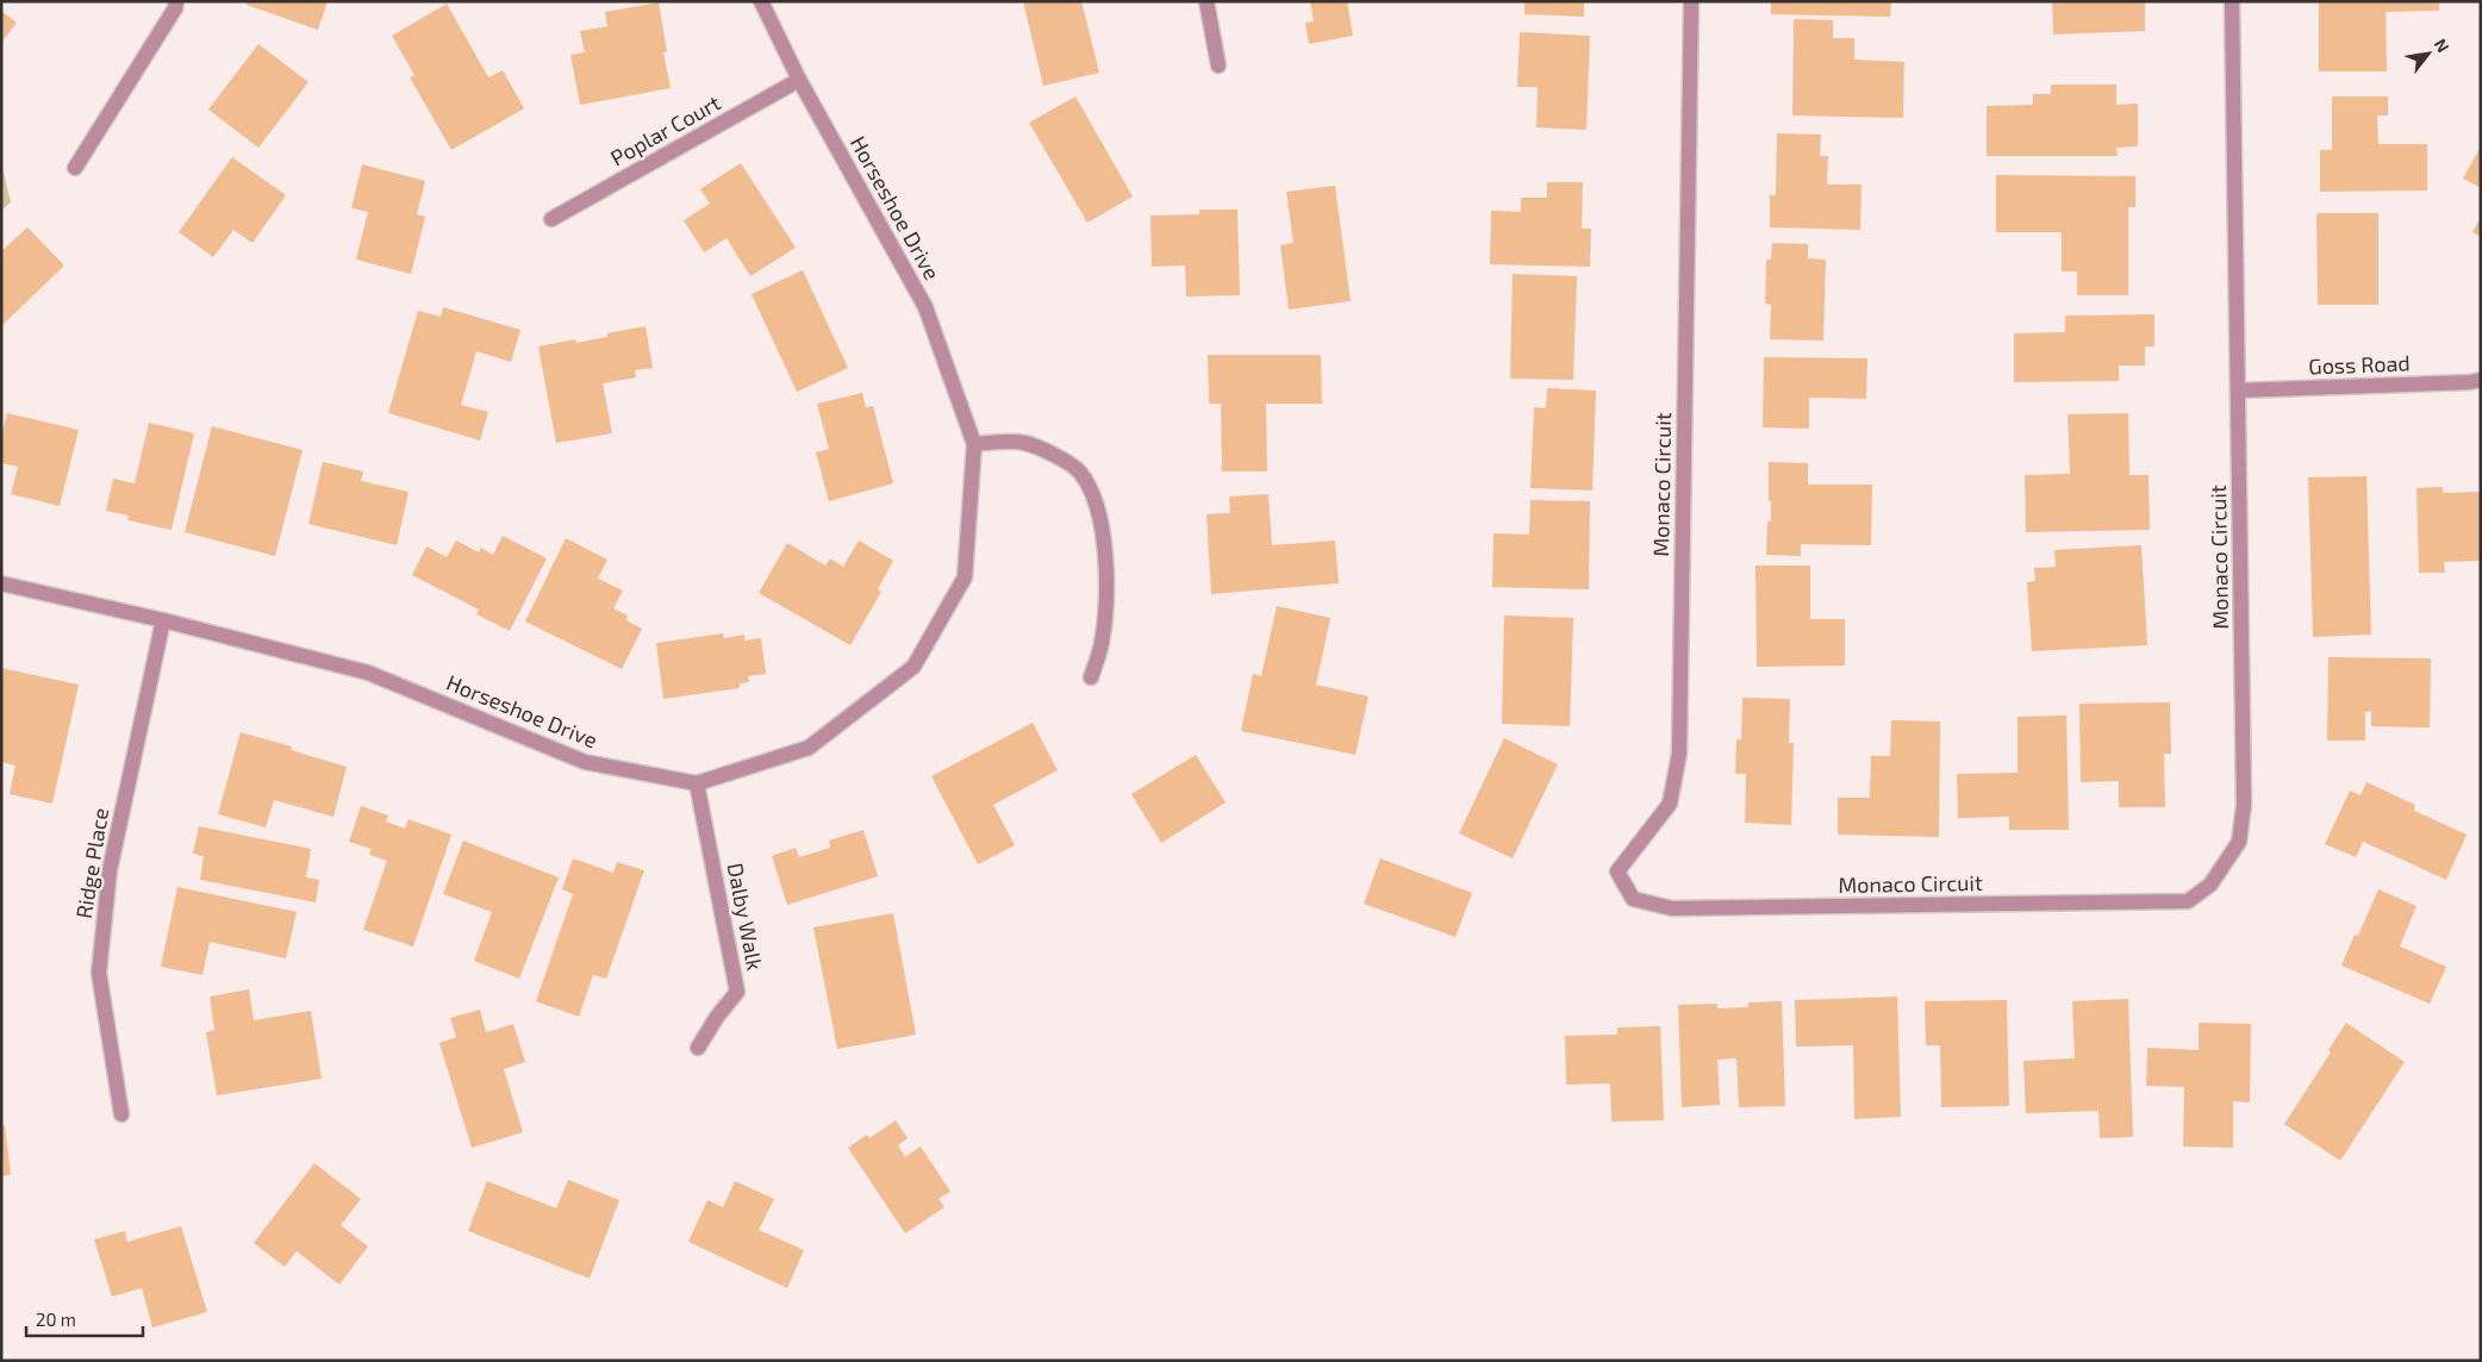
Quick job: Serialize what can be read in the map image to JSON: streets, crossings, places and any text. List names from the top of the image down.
{
  "streets": {
    "street": [
      "Poplar Court",
      "Horseshoe Drive",
      "Goss Road",
      "Monaco Circuit",
      "Ridge Place",
      "Dalby Walk"
    ]
  },
  "crossings": [
    ["Poplar Court", "Horseshoe Drive"],
    ["Horseshoe Drive", "Ridge Place"],
    ["Horseshoe Drive", "Dalby Walk"],
    ["Goss Road", "Monaco Circuit"]
  ],
  "scale_bar": "20 m",
  "north": "top right"
}
